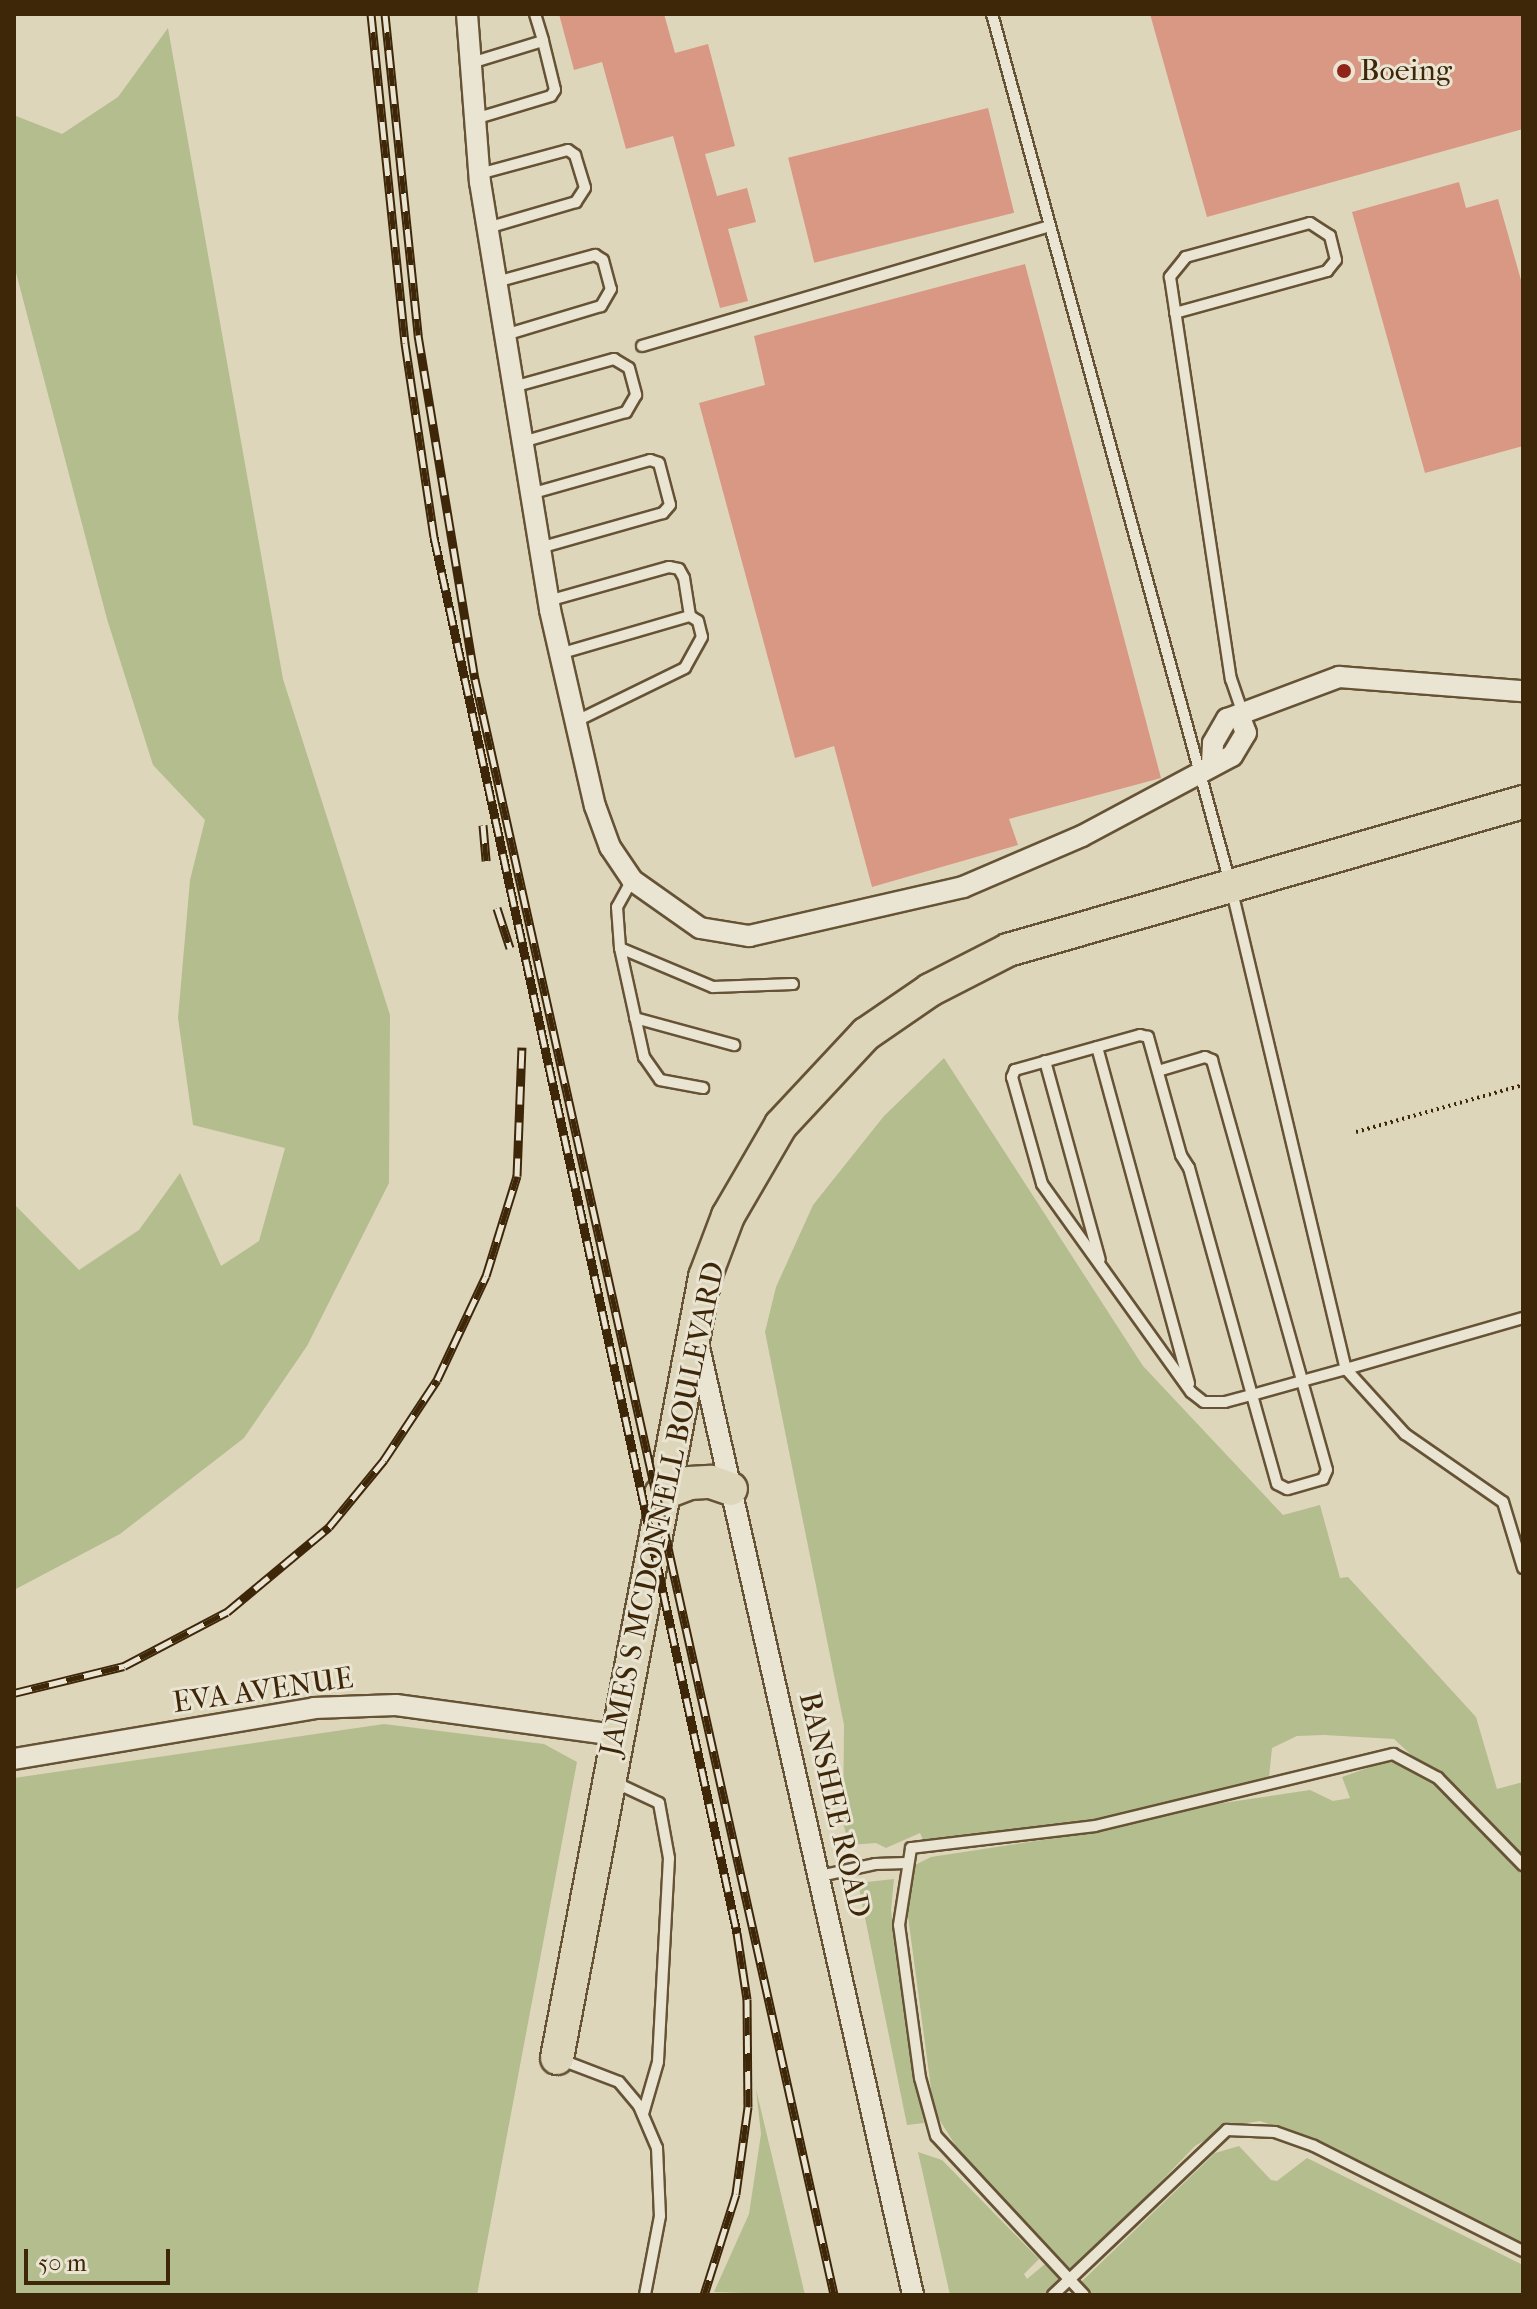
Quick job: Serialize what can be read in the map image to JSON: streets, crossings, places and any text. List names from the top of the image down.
{
  "streets": {
    "main road": ["JAMES S MCDONNELL BOULEVARD"],
    "street": ["EVA AVENUE", "BANSHEE ROAD"]
  },
  "crossings": [
    ["JAMES S MCDONNELL BOULEVARD", "EVA AVENUE"],
    ["JAMES S MCDONNELL BOULEVARD", "BANSHEE ROAD"]
  ],
  "places": ["Boeing"],
  "scale_bar": "50 m"
}
